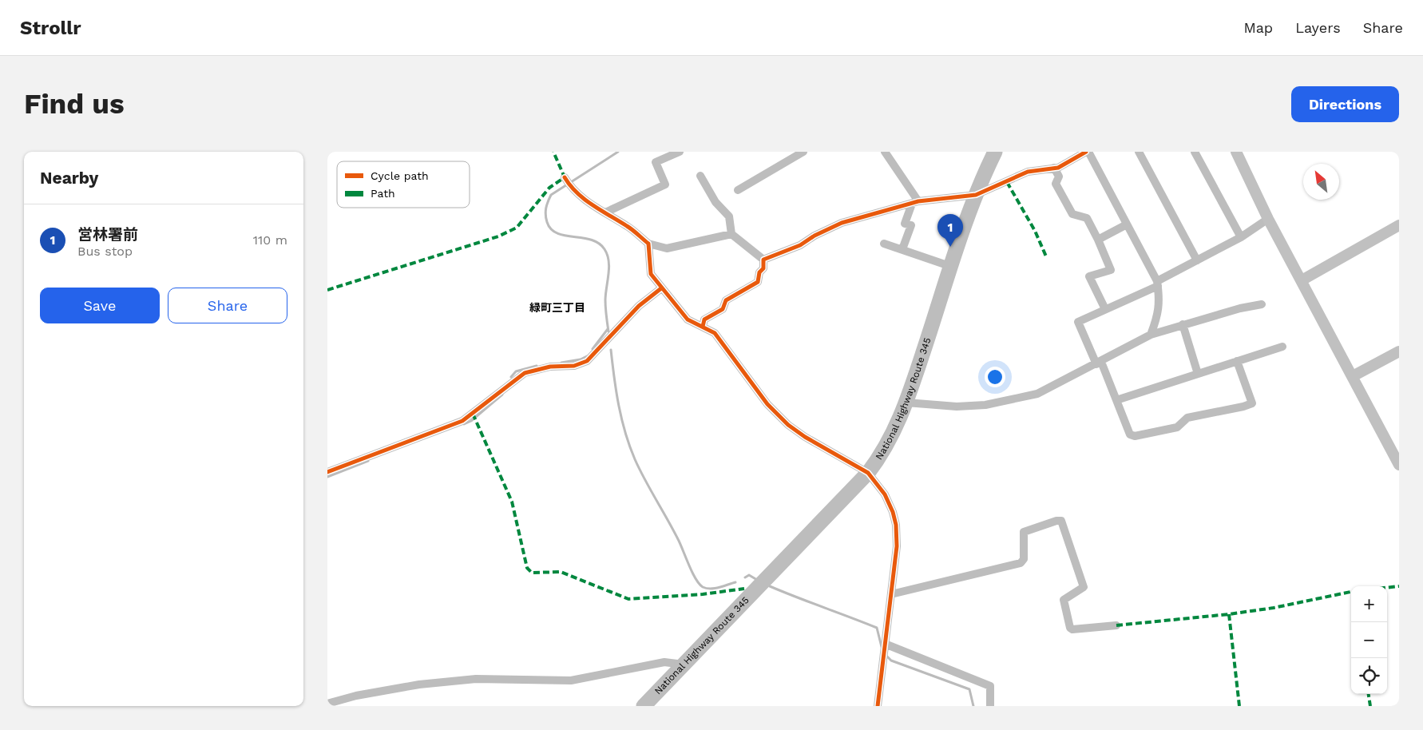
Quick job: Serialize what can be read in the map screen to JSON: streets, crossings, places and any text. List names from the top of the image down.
{
  "streets": {
    "highway": ["National Highway Route 345"]
  },
  "districts": ["緑町三丁目"],
  "legend": ["Cycle path", "Path"],
  "north": "top left",
  "page": {
    "header": "Strollr",
    "nav": ["Map", "Layers", "Share"],
    "buttons": [
      "Directions",
      ["Save", "Share"]
    ],
    "title": "Find us",
    "heading": "Nearby",
    "list": [
      {
        "mark": "1",
        "name": "営林署前",
        "note": "Bus stop",
        "value": "110 m"
      }
    ],
    "pins": "1",
    "map_buttons": ["+", "−"]
  }
}
